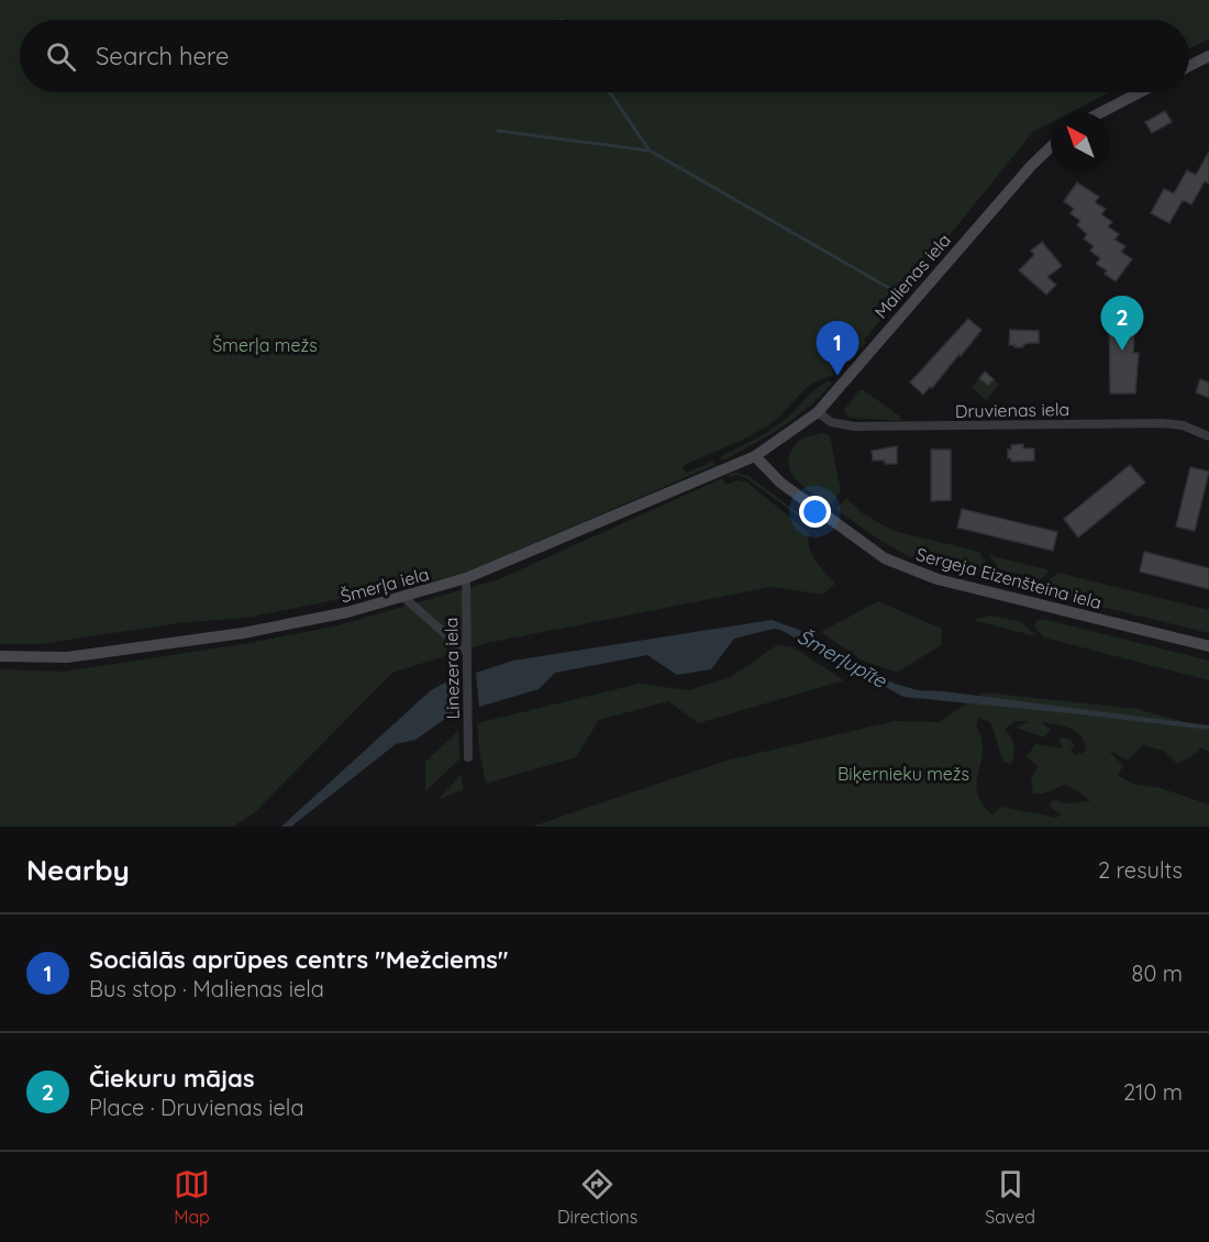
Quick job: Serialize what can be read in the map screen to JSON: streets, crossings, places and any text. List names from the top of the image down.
{
  "streets": {
    "street": [
      "Malienas iela",
      "Druvienas iela",
      "Sergeja Eizenšteina iela",
      "Šmerļa iela",
      "Linezera iela"
    ]
  },
  "crossings": [
    ["Malienas iela", "Druvienas iela"],
    ["Malienas iela", "Sergeja Eizenšteina iela"],
    ["Malienas iela", "Šmerļa iela"],
    ["Sergeja Eizenšteina iela", "Šmerļa iela"],
    ["Šmerļa iela", "Linezera iela"]
  ],
  "water": ["Šmerļupīte"],
  "parks": ["Šmerļa mežs", "Biķernieku mežs"],
  "north": "top left",
  "page": {
    "search": "Search here",
    "pins": ["2", "1"],
    "heading": ["Nearby", "2 results"],
    "list": [
      {
        "mark": "1",
        "name": "Sociālās aprūpes centrs \"Mežciems\"",
        "note": "Bus stop · Malienas iela",
        "value": "80 m"
      },
      {
        "mark": "2",
        "name": "Čiekuru mājas",
        "note": "Place · Druvienas iela",
        "value": "210 m"
      }
    ],
    "nav": ["Map", "Directions", "Saved"]
  }
}
